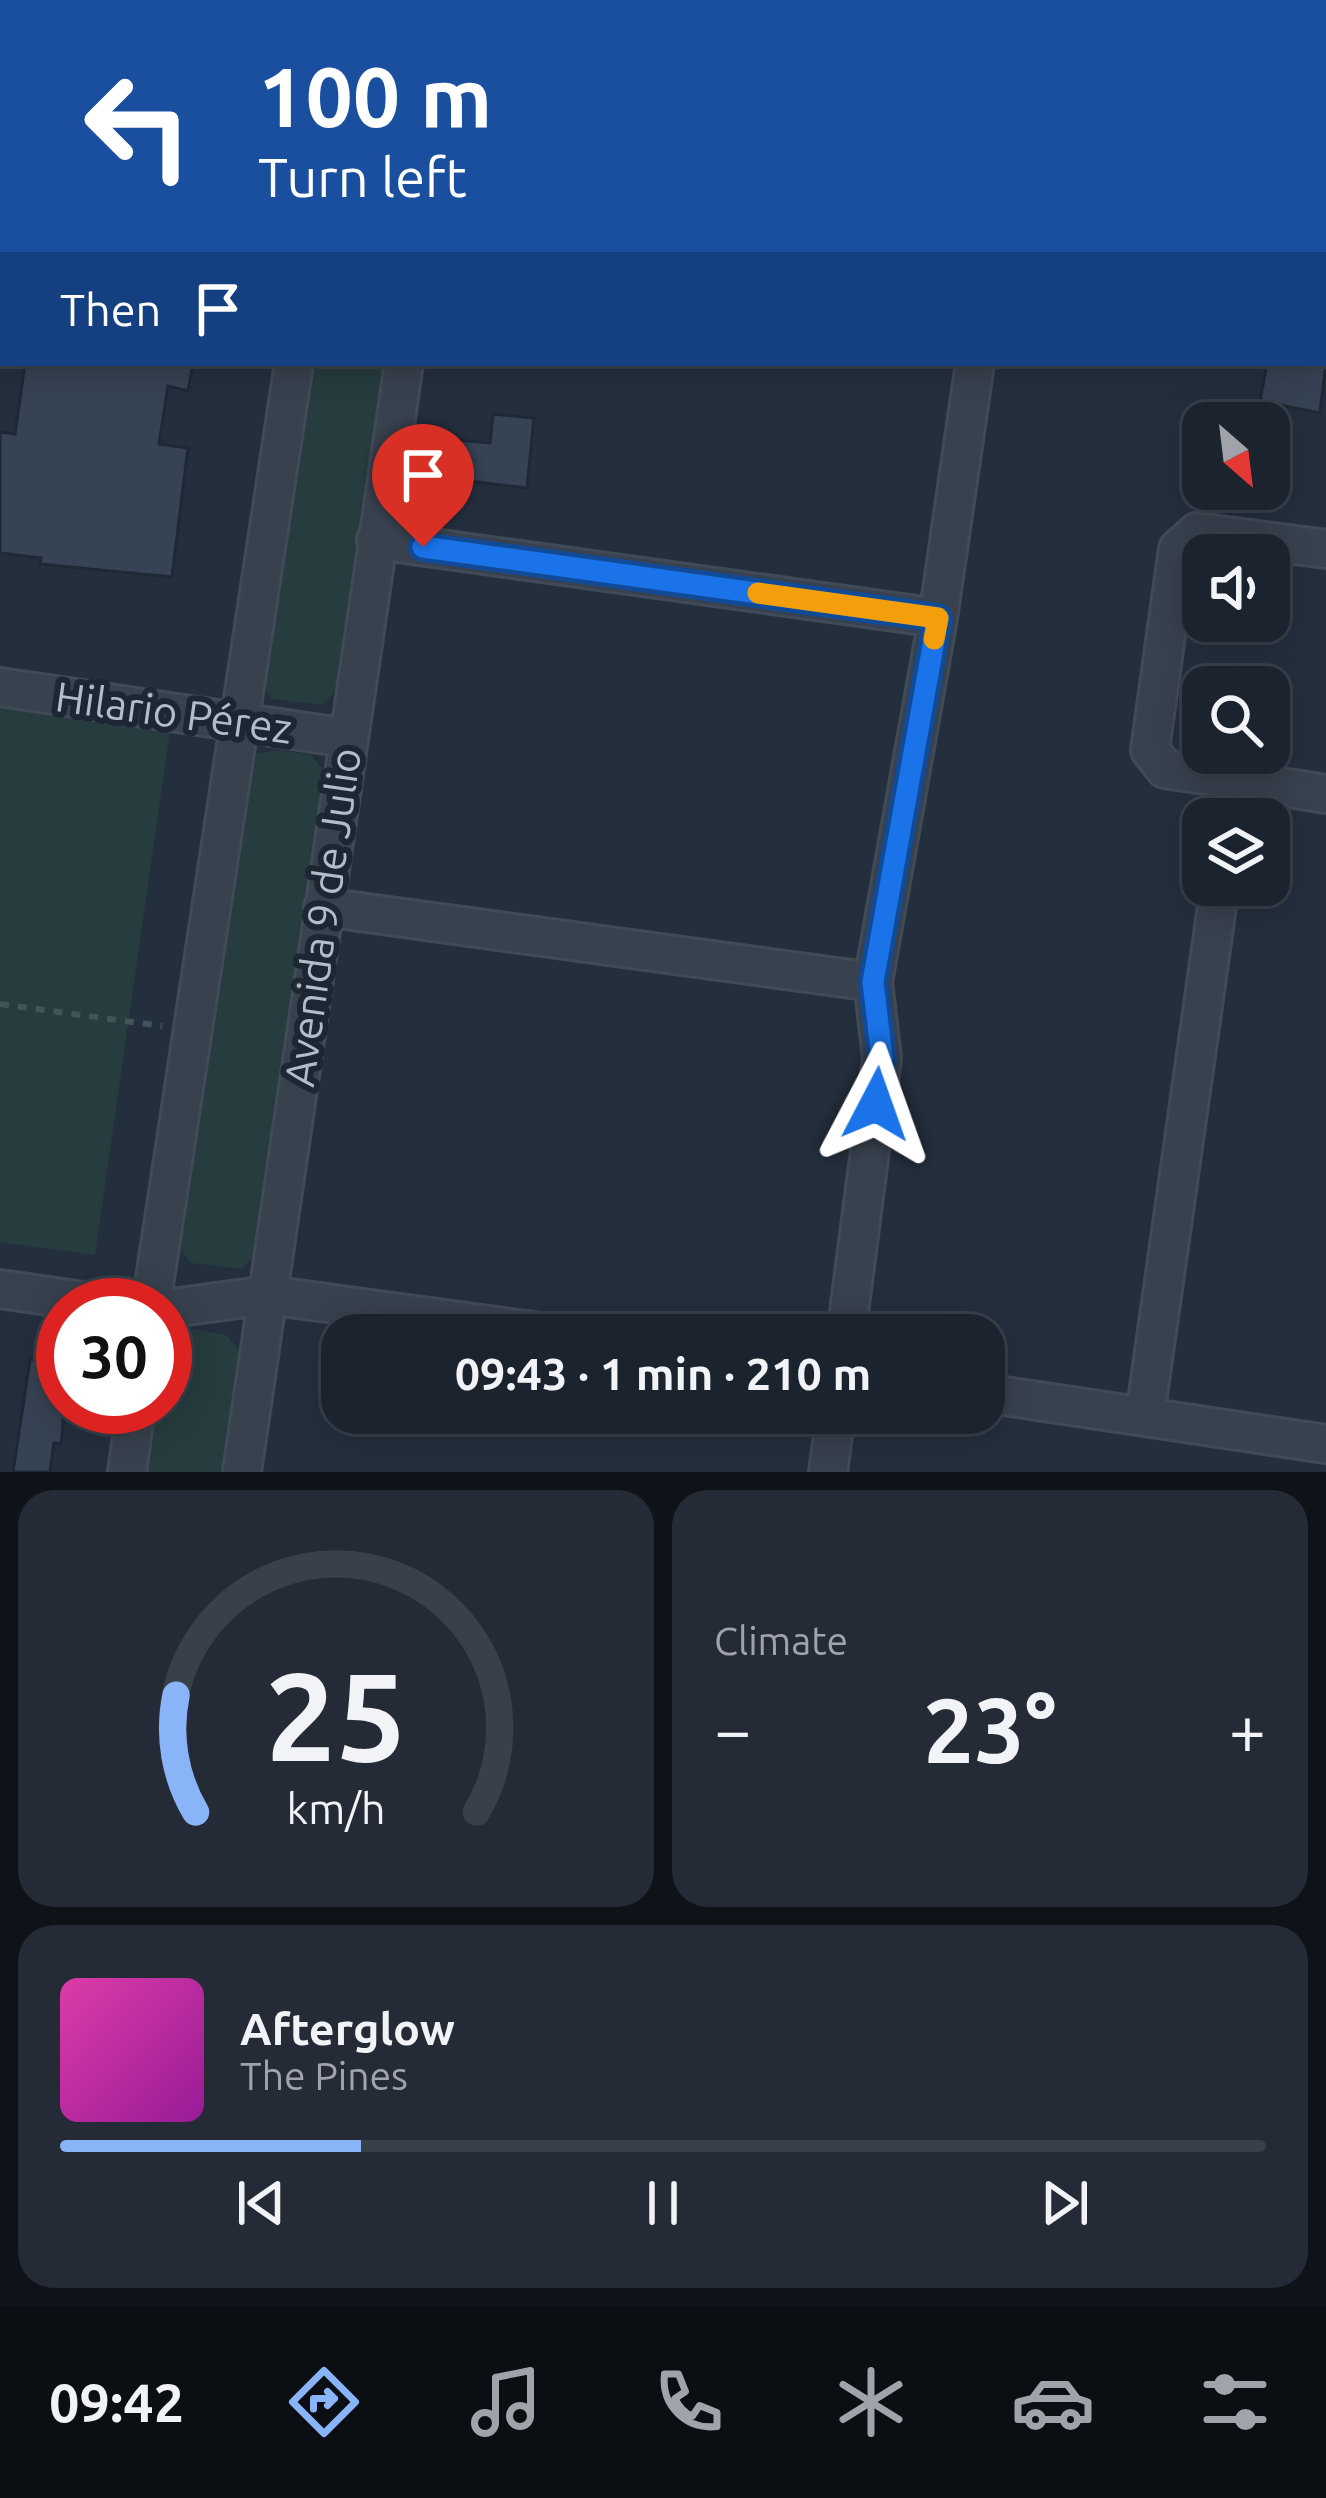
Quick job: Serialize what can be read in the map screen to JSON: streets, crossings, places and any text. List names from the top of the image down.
{
  "streets": {
    "street": ["Hilario Pérez", "Avenida 9 de Julio"]
  },
  "crossings": [
    ["Hilario Pérez", "Avenida 9 de Julio"]
  ],
  "north": "bottom right",
  "page": {
    "turn": ["100 m", "Turn left"],
    "then": "Then",
    "limit": "30",
    "trip": "09:43 · 1 min · 210 m",
    "tile": "Climate",
    "heat": ["−", "23°", "+"],
    "song": ["Afterglow", "The Pines"],
    "tabs": "09:42",
    "gauge": ["25", "km/h"]
  }
}
